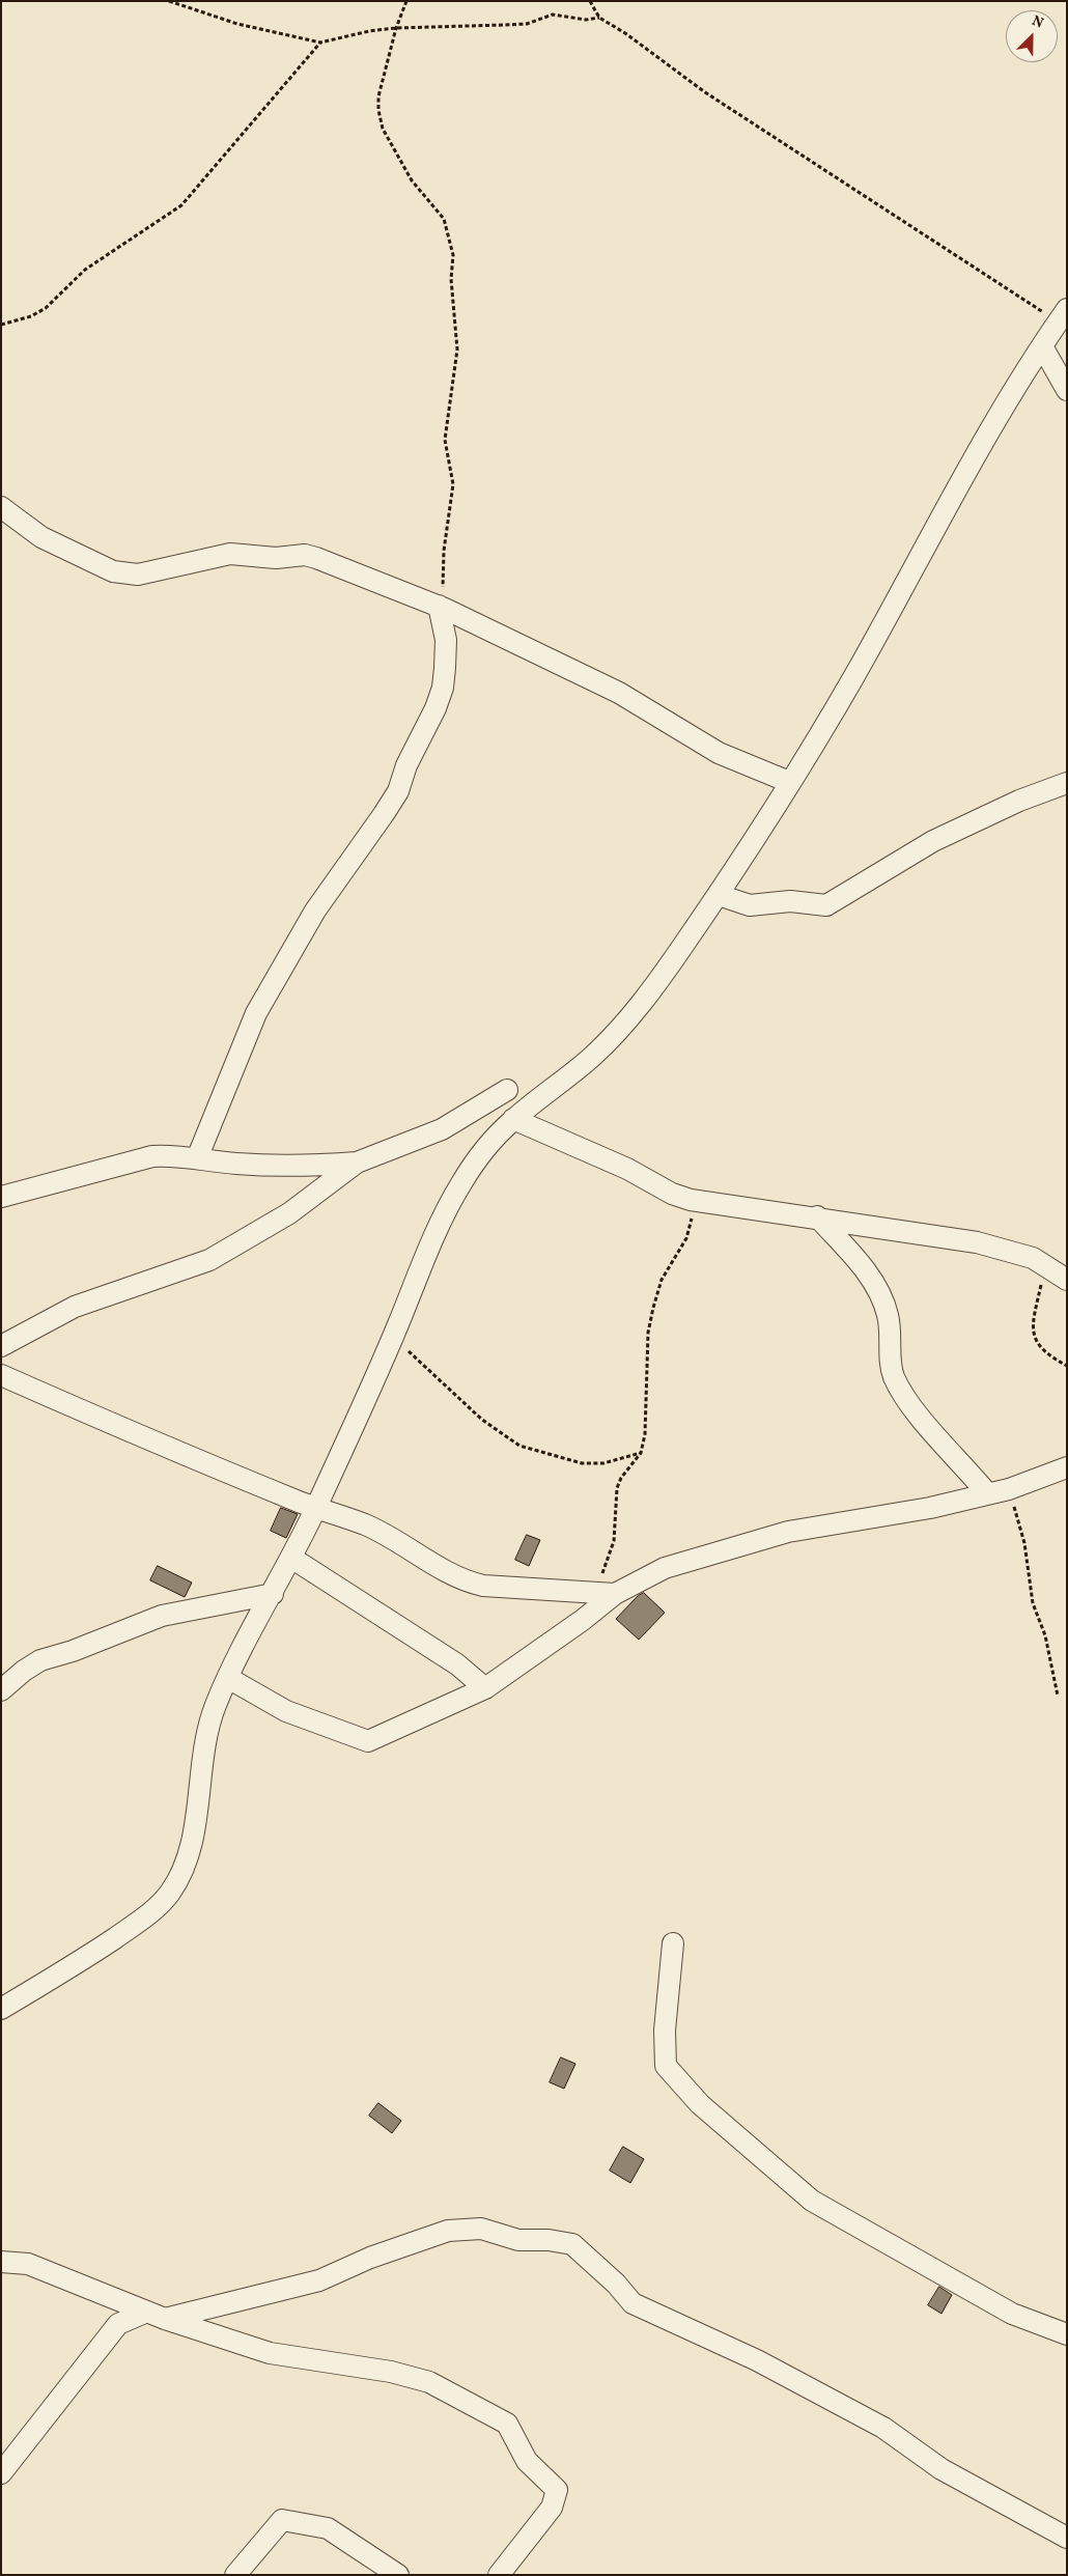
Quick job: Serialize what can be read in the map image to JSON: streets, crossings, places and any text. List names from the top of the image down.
{
  "north": "top right"
}
